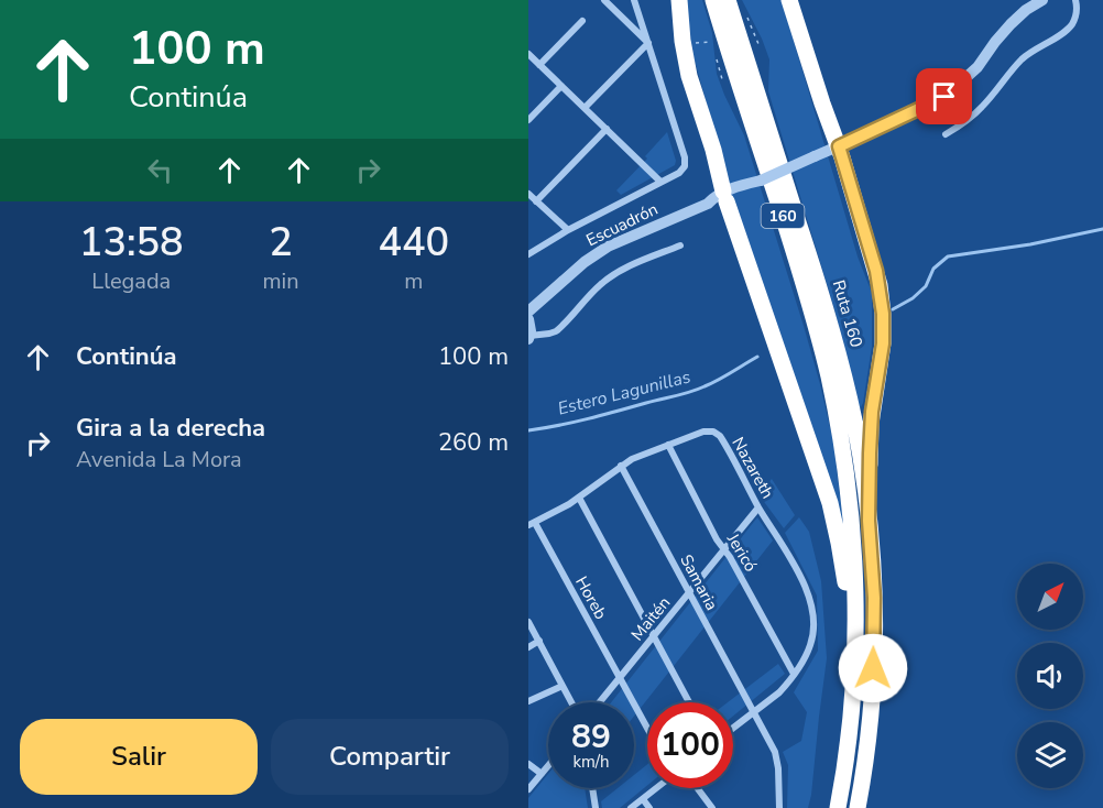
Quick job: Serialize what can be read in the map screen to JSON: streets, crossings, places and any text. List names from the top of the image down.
{
  "streets": {
    "highway": ["160", "Ruta 160"],
    "street": [
      "Escuadrón",
      "Nazareth",
      "Jericó",
      "Samaria",
      "Horeb",
      "Maitén"
    ]
  },
  "crossings": [
    ["Nazareth", "Jericó"],
    ["Nazareth", "Samaria"],
    ["Nazareth", "Horeb"],
    ["Nazareth", "Maitén"],
    ["Jericó", "Maitén"],
    ["Samaria", "Maitén"],
    ["Horeb", "Maitén"]
  ],
  "water": ["Estero Lagunillas"],
  "north": "top right",
  "page": {
    "turn": ["100 m", "Continúa"],
    "eta": [
      "13:58",
      "Llegada",
      "2",
      "min",
      "440",
      "m"
    ],
    "list": [
      {
        "name": "Continúa",
        "value": "100 m"
      },
      {
        "name": "Gira a la derecha",
        "note": "Avenida La Mora",
        "value": "260 m"
      }
    ],
    "speed": "89 km/h",
    "limit": "100",
    "buttons": ["Salir", "Compartir"]
  }
}
